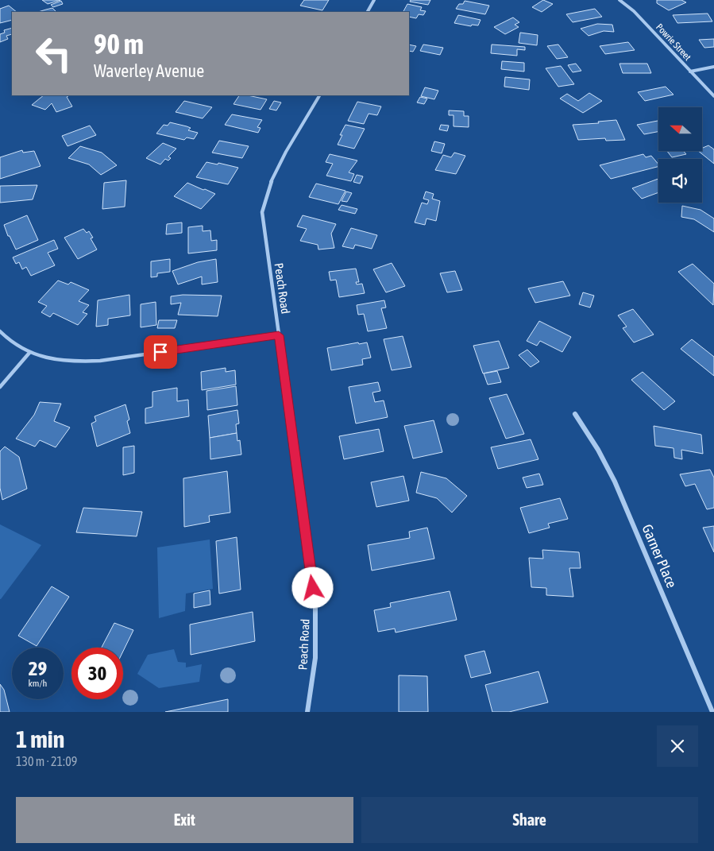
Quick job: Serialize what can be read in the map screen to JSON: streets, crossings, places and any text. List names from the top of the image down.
{
  "streets": {
    "street": ["Powrie Street", "Peach Road", "Garner Place"]
  },
  "north": "left",
  "page": {
    "turn": ["90 m", "Waverley Avenue"],
    "speed": "29 km/h",
    "limit": "30",
    "heading": ["1 min", "130 m · 21:09"],
    "buttons": ["Exit", "Share"]
  }
}
